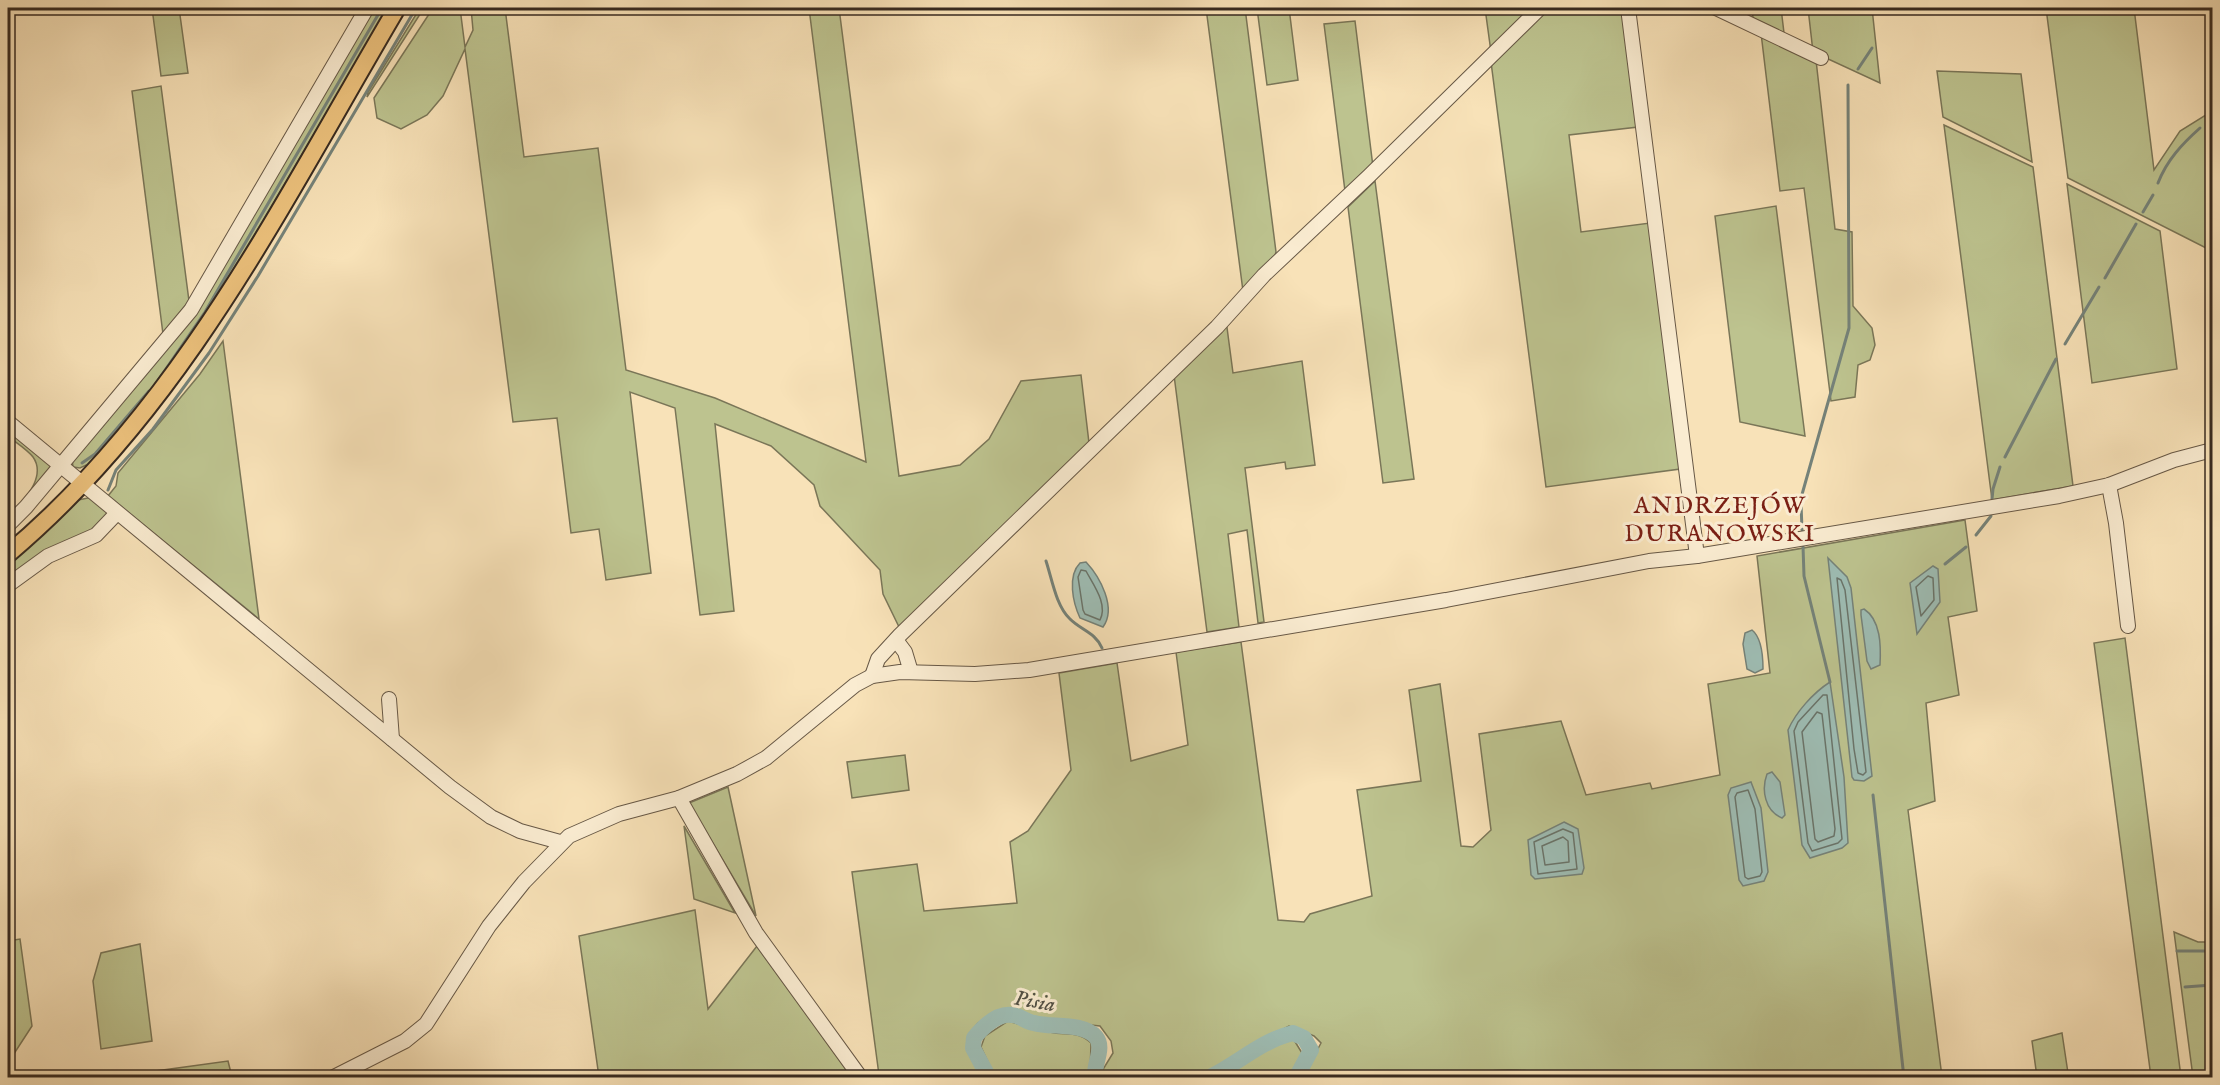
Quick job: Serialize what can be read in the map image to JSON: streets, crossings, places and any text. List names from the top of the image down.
{
  "districts": ["ANDRZEJÓW DURANOWSKI"],
  "water": ["Pisia"]
}
